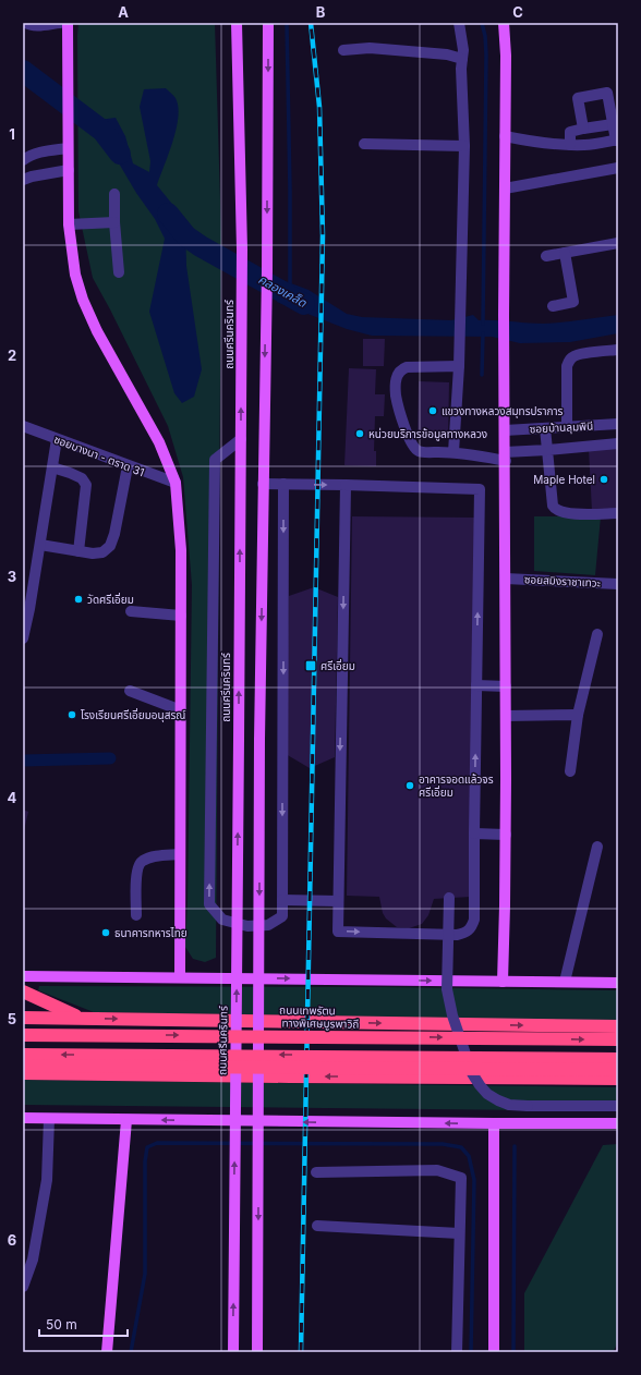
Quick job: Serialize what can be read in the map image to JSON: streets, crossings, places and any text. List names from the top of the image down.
{
  "streets": {
    "highway": ["ถนนเทพรัตน", "ทางพิเศษบูรพาวิถี"],
    "main road": ["ถนนศรีนครินทร์"],
    "street": ["ซอยบ้านลุมพินี", "ซอยบางนา - ตราด 31", "ซอยสมิงราชาเทวะ"]
  },
  "water": ["คลองเคล็ด"],
  "places": {
    "other": [
      "แขวงทางหลวงสมุทรปราการ",
      "หน่วยบริการข้อมูลทางหลวง",
      "Maple Hotel",
      "วัดศรีเอี่ยม",
      "โรงเรียนศรีเอี่ยมอนุสรณ์",
      "อาคารจอดแล้วจร ศรีเอี่ยม",
      "ธนาคารทหารไทย"
    ],
    "transit": ["ศรีเอี่ยม"]
  },
  "scale_bar": "50 m",
  "grid": {
    "columns": ["A", "B", "C"],
    "rows": [
      "1",
      "2",
      "3",
      "4",
      "5",
      "6"
    ]
  }
}
